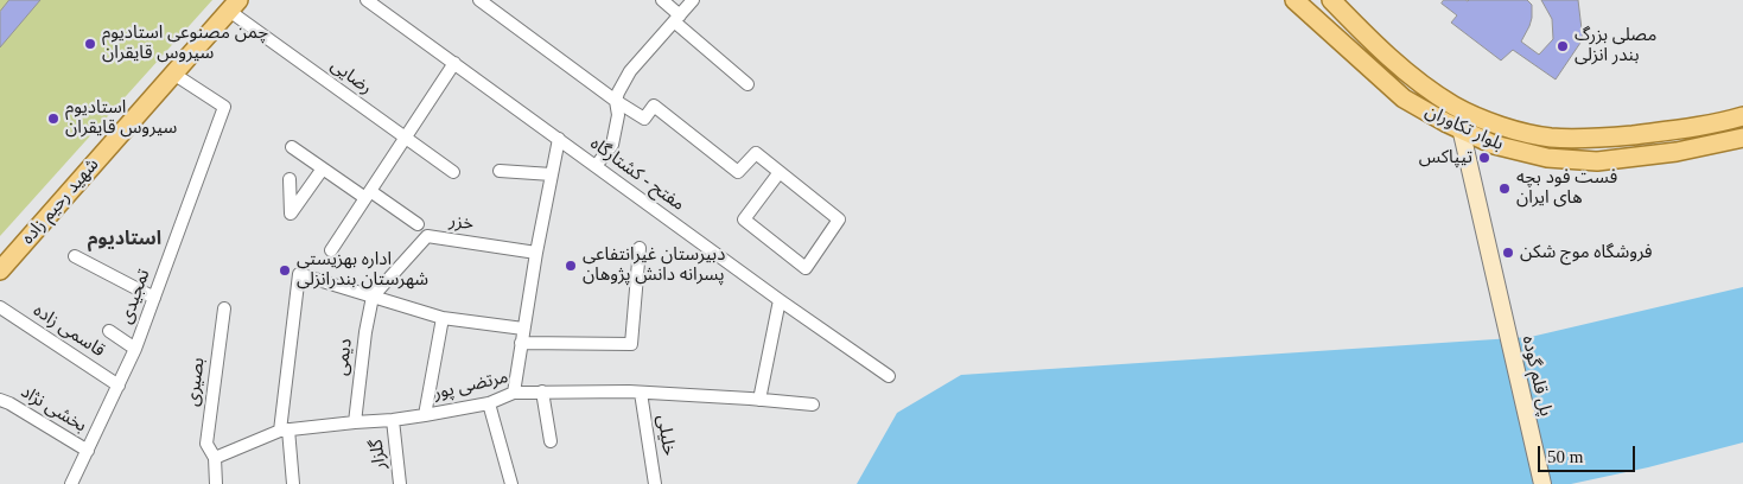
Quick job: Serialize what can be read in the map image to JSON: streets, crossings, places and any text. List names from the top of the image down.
{
  "streets": {
    "main road": ["بلوار تکاوران", "شهید رحیم زاده"],
    "street": [
      "رضایی",
      "مفتح - کشتارگاه",
      "خزر",
      "تمجیدی",
      "قاسمی زاده",
      "دیمی",
      "پل قلم گوده",
      "بصیری",
      "مرتضی پور",
      "بخشی نژاد",
      "خلیلی",
      "گلزار"
    ]
  },
  "crossings": [
    ["رضایی", "شهید رحیم زاده"],
    ["بلوار تکاوران", "پل قلم گوده"],
    ["شهید رحیم زاده", "تمجیدی"],
    ["خزر", "دیمی"],
    ["تمجیدی", "قاسمی زاده"],
    ["تمجیدی", "بخشی نژاد"],
    ["دیمی", "مرتضی پور"],
    ["بصیری", "مرتضی پور"],
    ["مرتضی پور", "خلیلی"],
    ["مرتضی پور", "گلزار"]
  ],
  "districts": ["استادیوم"],
  "places": [
    "چمن مصنوعی استادیوم سیروس قایقران",
    "مصلی بزرگ بندر انزلی",
    "استادیوم سیروس قایقران",
    "تیپاکس",
    "فست فود بچه های ایران",
    "فروشگاه موج شکن",
    "دبیرستان غیرانتفاعی پسرانه دانش پژوهان",
    "اداره بهزیستی شهرستان بندرانزلی"
  ],
  "scale_bar": "50 m"
}
